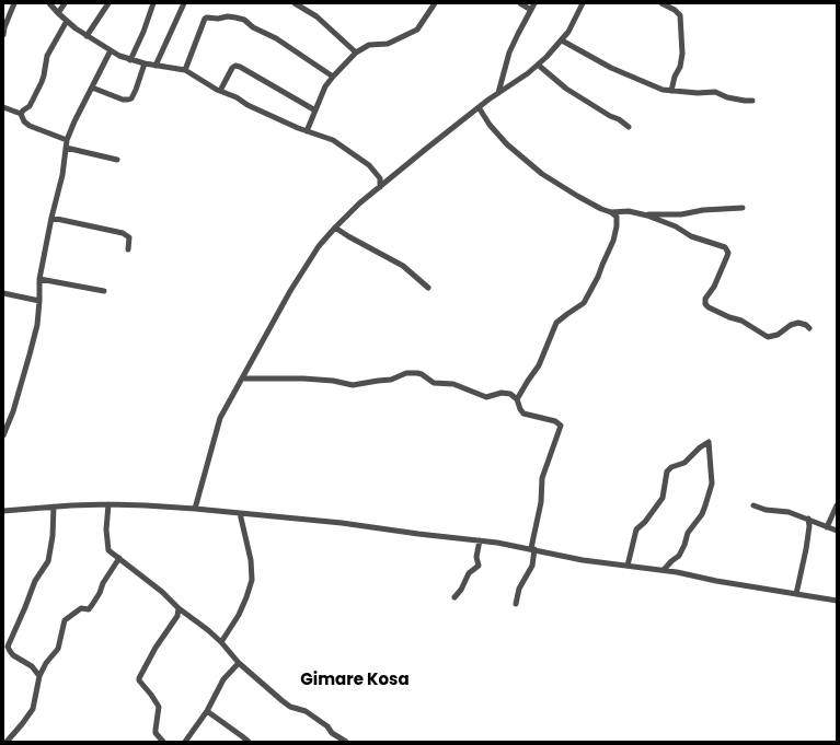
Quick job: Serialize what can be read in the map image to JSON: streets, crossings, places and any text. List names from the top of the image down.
{
  "districts": ["Gimare Kosa"]
}
